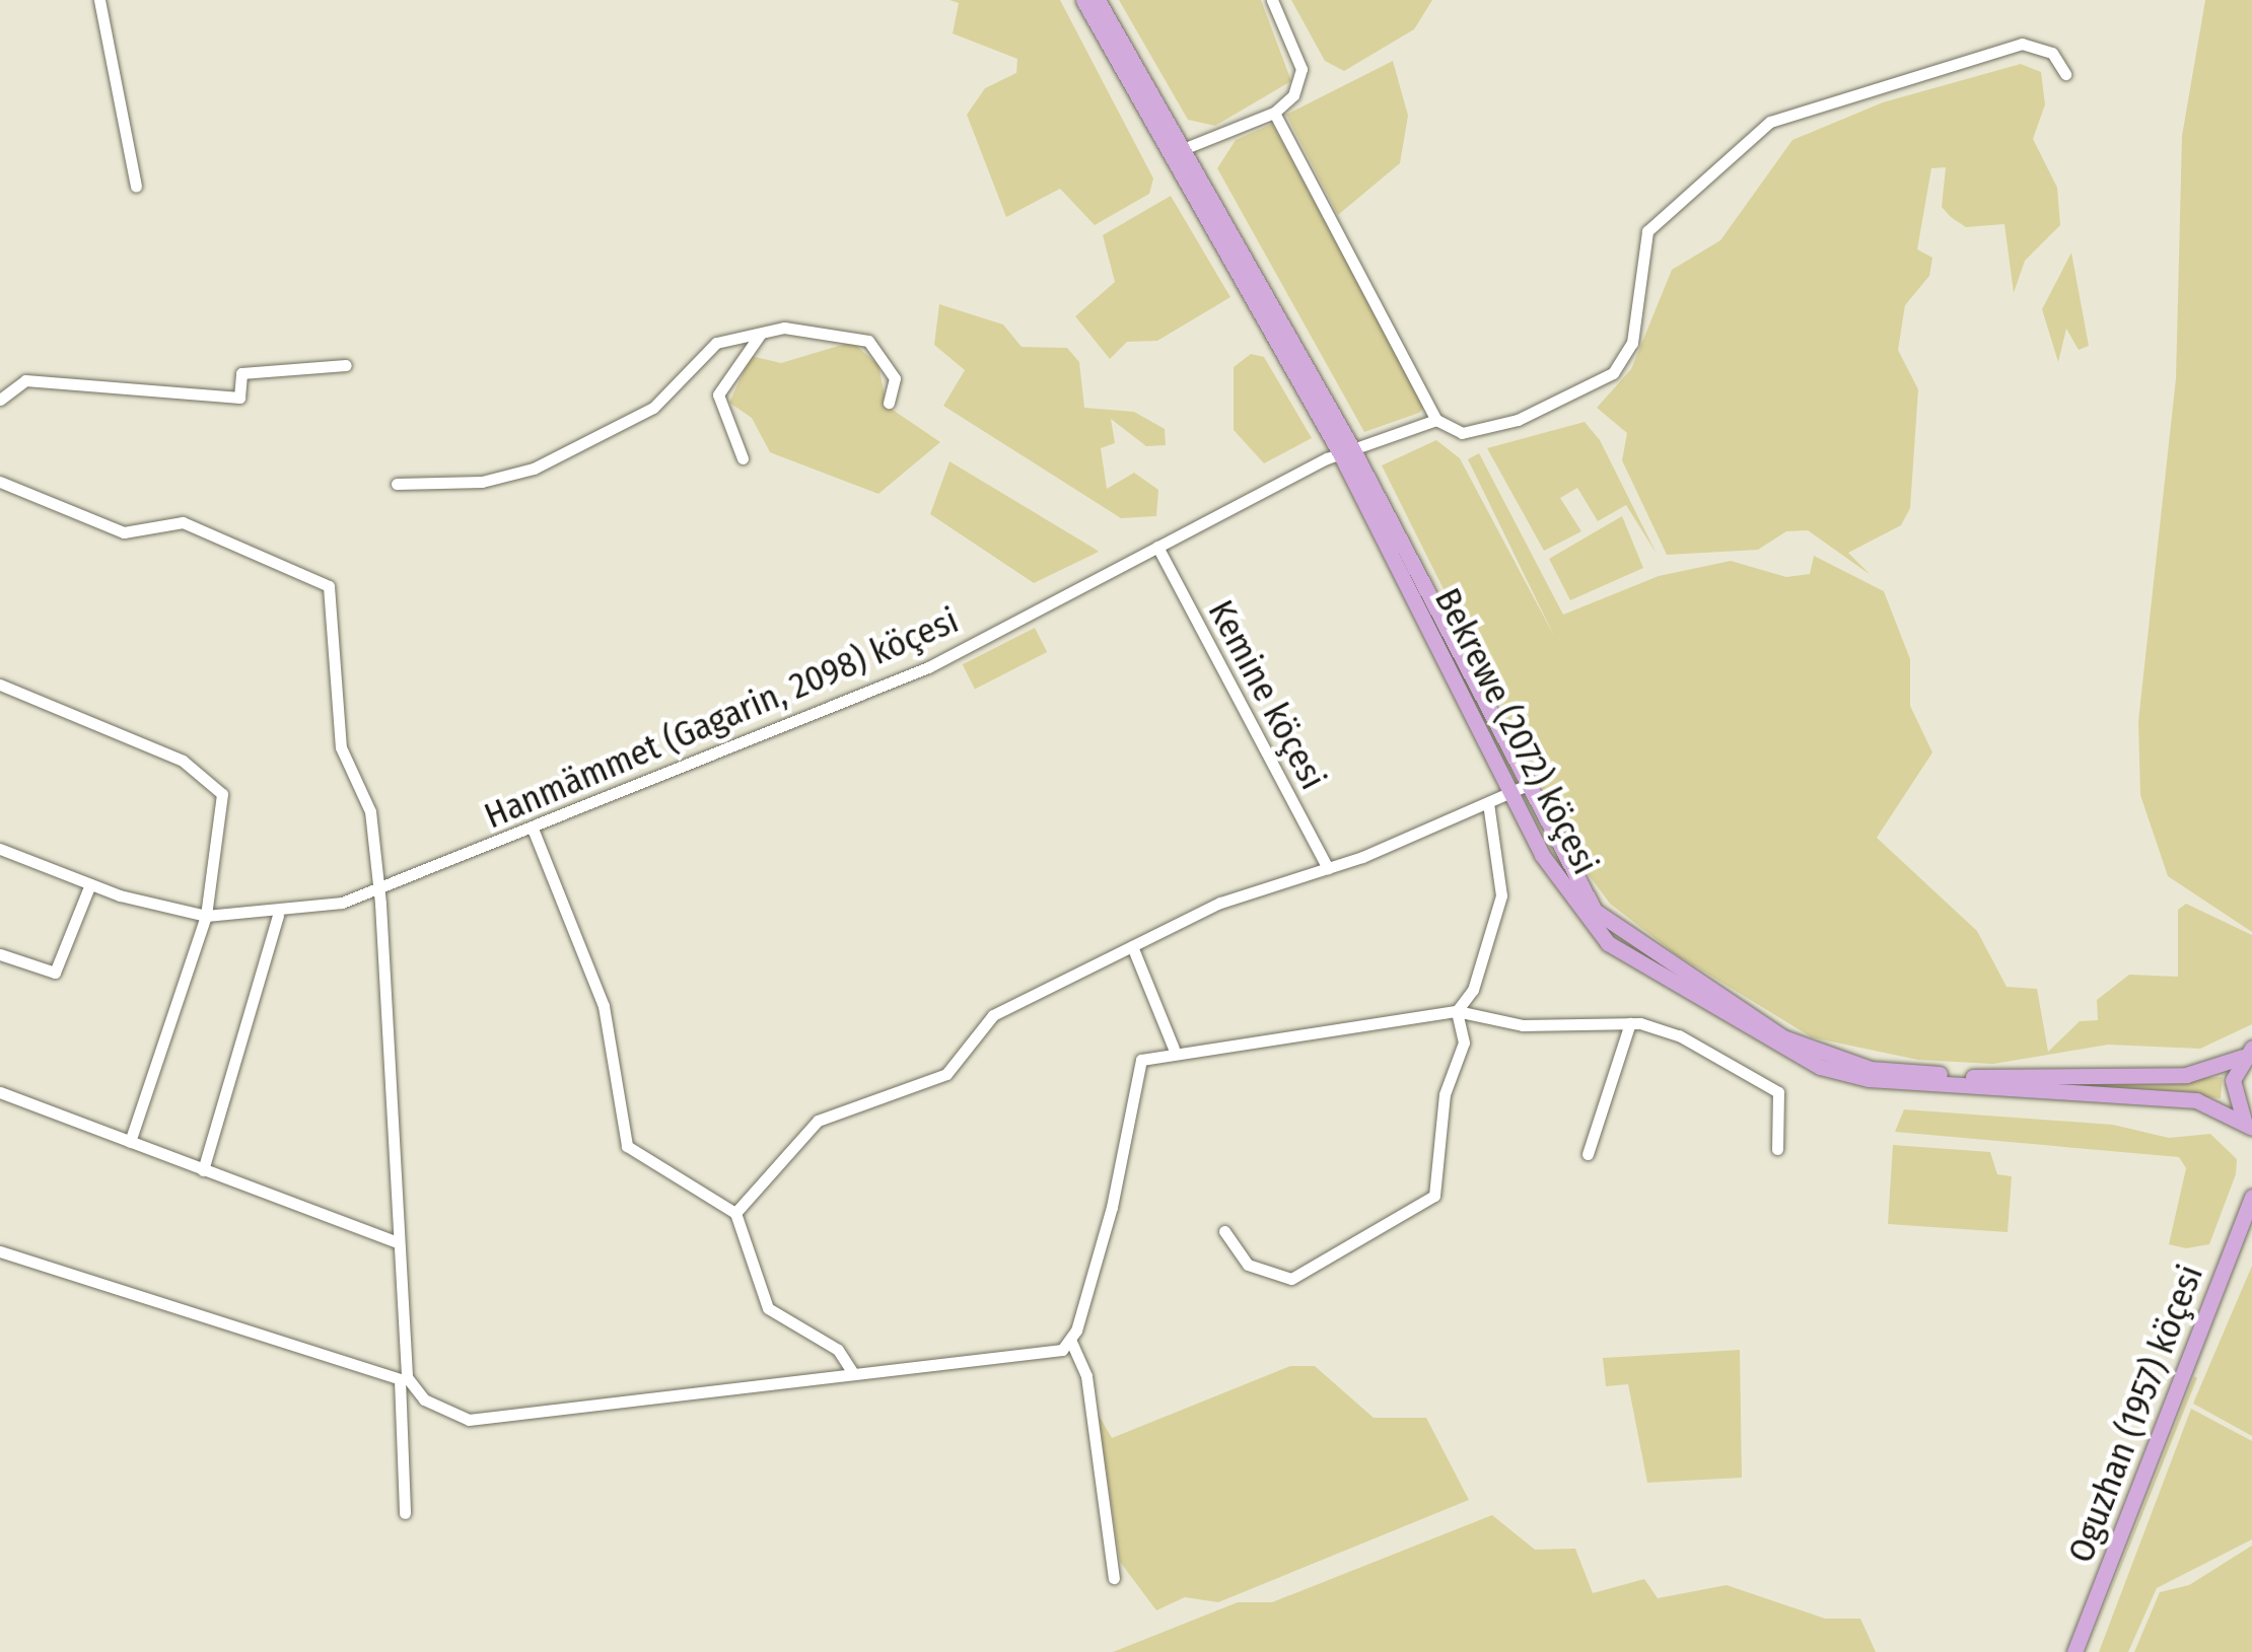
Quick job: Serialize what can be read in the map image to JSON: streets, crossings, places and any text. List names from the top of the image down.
{
  "streets": {
    "main road": ["Bekrewe (2072) köçesi", "Oguzhan (1957) köçesi"],
    "street": ["Kemine köçesi", "Hanmämmet (Gagarin, 2098) köçesi"]
  },
  "crossings": [
    ["Kemine köçesi", "Hanmämmet (Gagarin, 2098) köçesi"],
    ["Hanmämmet (Gagarin, 2098) köçesi", "Bekrewe (2072) köçesi"]
  ]
}
